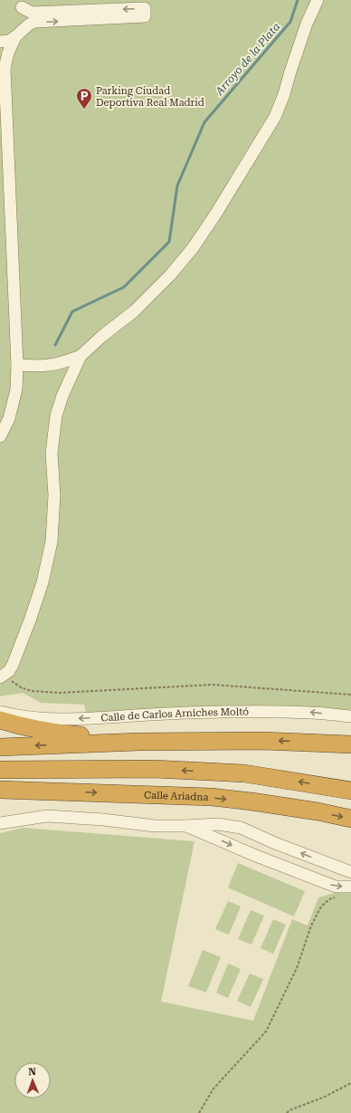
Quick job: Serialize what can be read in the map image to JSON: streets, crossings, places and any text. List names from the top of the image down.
{
  "streets": {
    "highway": ["Calle Ariadna"],
    "street": ["Calle de Carlos Arniches Moltó"]
  },
  "water": ["Arroyo de la Plata"],
  "places": {
    "parking": ["Parking Ciudad Deportiva Real Madrid"]
  },
  "north": "top"
}
